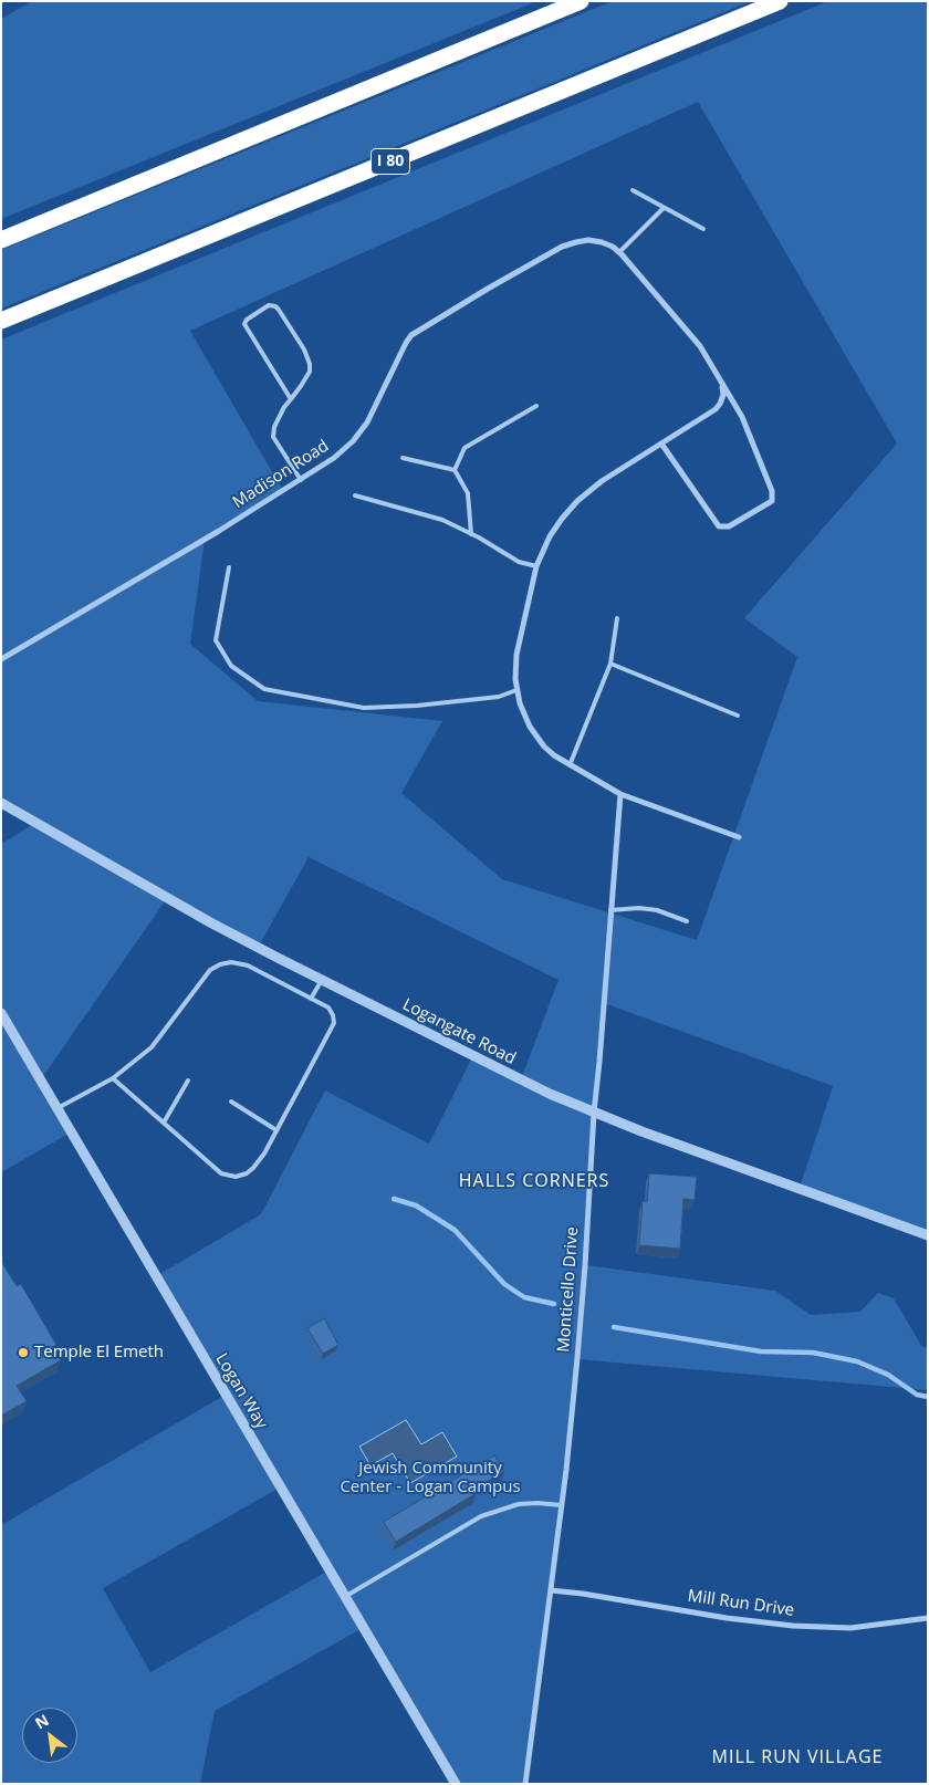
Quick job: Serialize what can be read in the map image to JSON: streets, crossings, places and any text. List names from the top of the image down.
{
  "streets": {
    "highway": ["I 80"],
    "street": [
      "Madison Road",
      "Logangate Road",
      "Monticello Drive",
      "Logan Way",
      "Mill Run Drive"
    ]
  },
  "crossings": [
    ["Logangate Road", "Monticello Drive"],
    ["Monticello Drive", "Mill Run Drive"]
  ],
  "districts": ["HALLS CORNERS", "MILL RUN VILLAGE"],
  "parks": ["Jewish Community Center - Logan Campus"],
  "places": ["Temple El Emeth"],
  "north": "top left"
}
